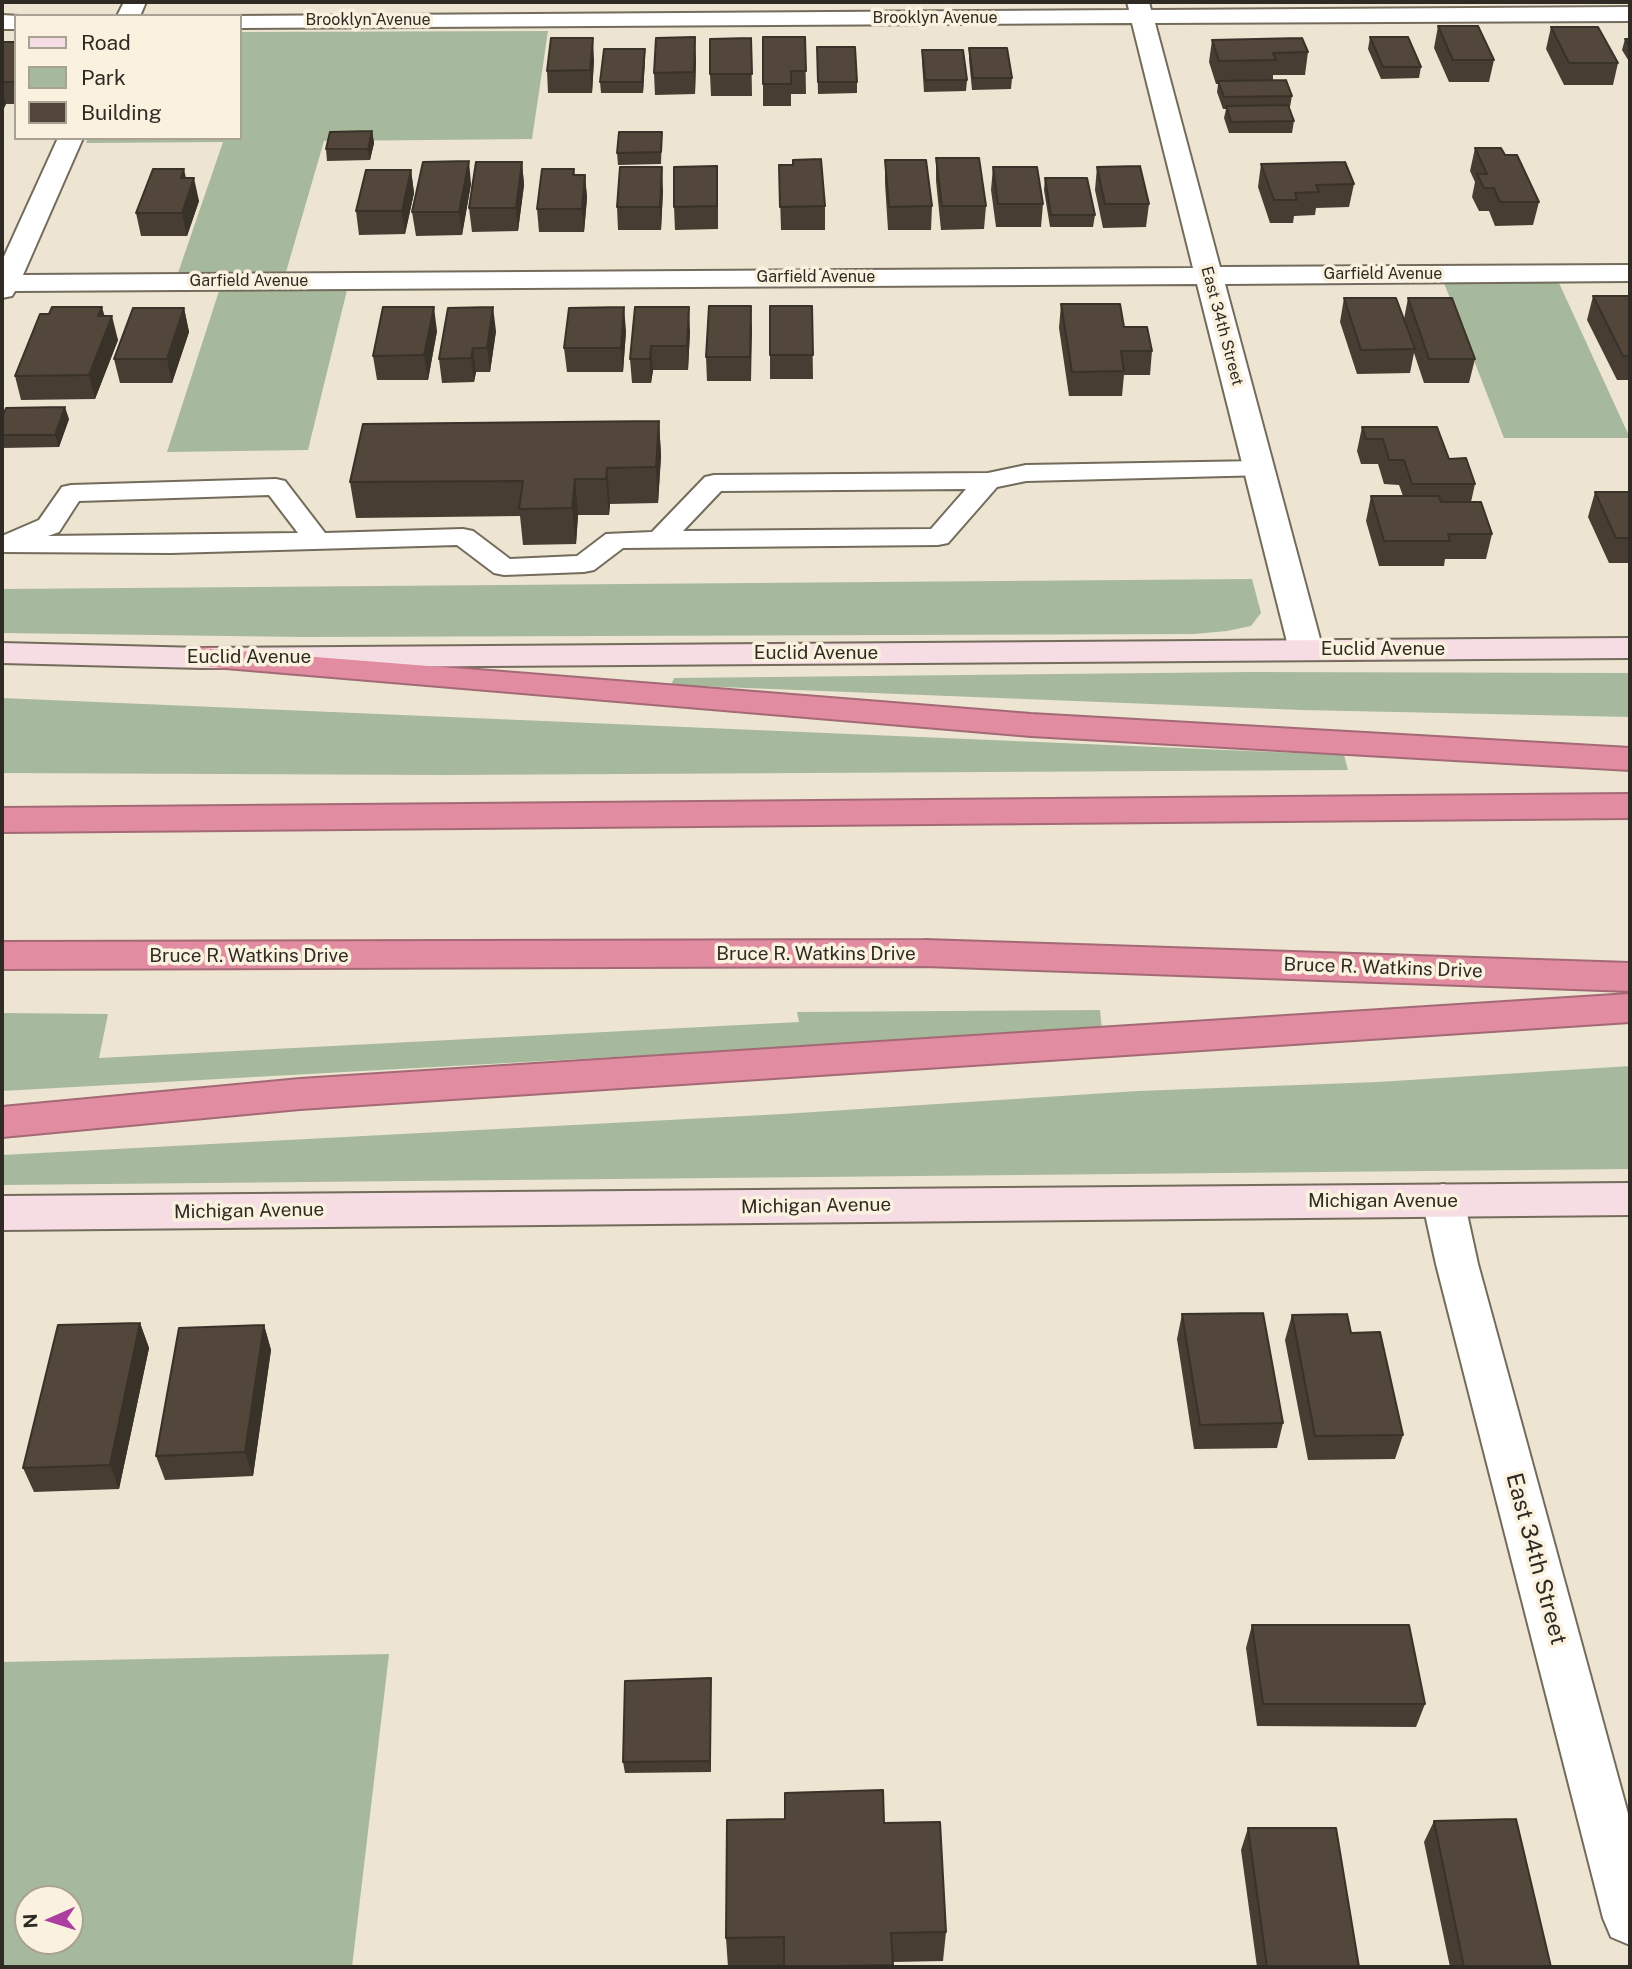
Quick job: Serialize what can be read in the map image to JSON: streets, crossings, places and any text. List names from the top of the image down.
{
  "streets": {
    "highway": ["Bruce R. Watkins Drive"],
    "street": [
      "Brooklyn Avenue",
      "Garfield Avenue",
      "East 34th Street",
      "Euclid Avenue",
      "Michigan Avenue"
    ]
  },
  "crossings": [
    ["Brooklyn Avenue", "East 34th Street"],
    ["Garfield Avenue", "East 34th Street"],
    ["East 34th Street", "Euclid Avenue"],
    ["East 34th Street", "Michigan Avenue"]
  ],
  "legend": ["Road", "Park", "Building"],
  "north": "left"
}
